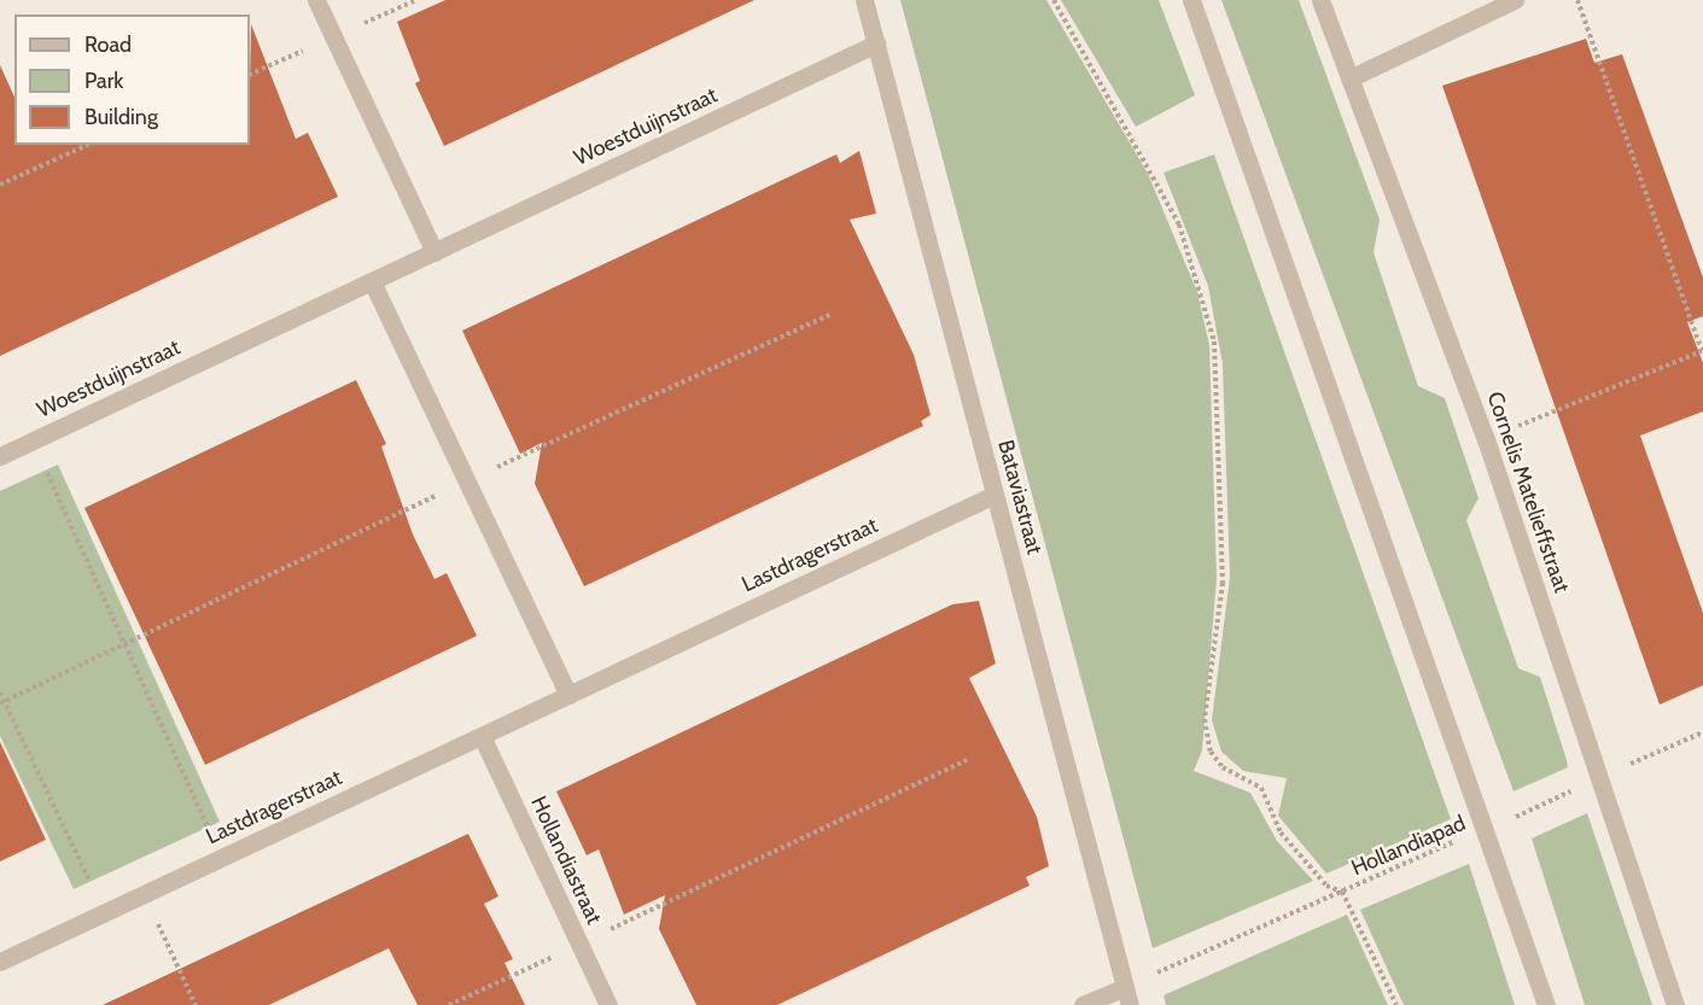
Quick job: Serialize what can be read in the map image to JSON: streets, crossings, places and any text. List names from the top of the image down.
{
  "streets": {
    "street": [
      "Woestduijnstraat",
      "Cornelis Matelieffstraat",
      "Bataviastraat",
      "Lastdragerstraat",
      "Hollandiastraat"
    ],
    "path": ["Hollandiapad"]
  },
  "crossings": [
    ["Woestduijnstraat", "Bataviastraat"],
    ["Cornelis Matelieffstraat", "Hollandiapad"],
    ["Bataviastraat", "Lastdragerstraat"],
    ["Bataviastraat", "Hollandiapad"],
    ["Lastdragerstraat", "Hollandiastraat"]
  ],
  "legend": ["Road", "Park", "Building"]
}
